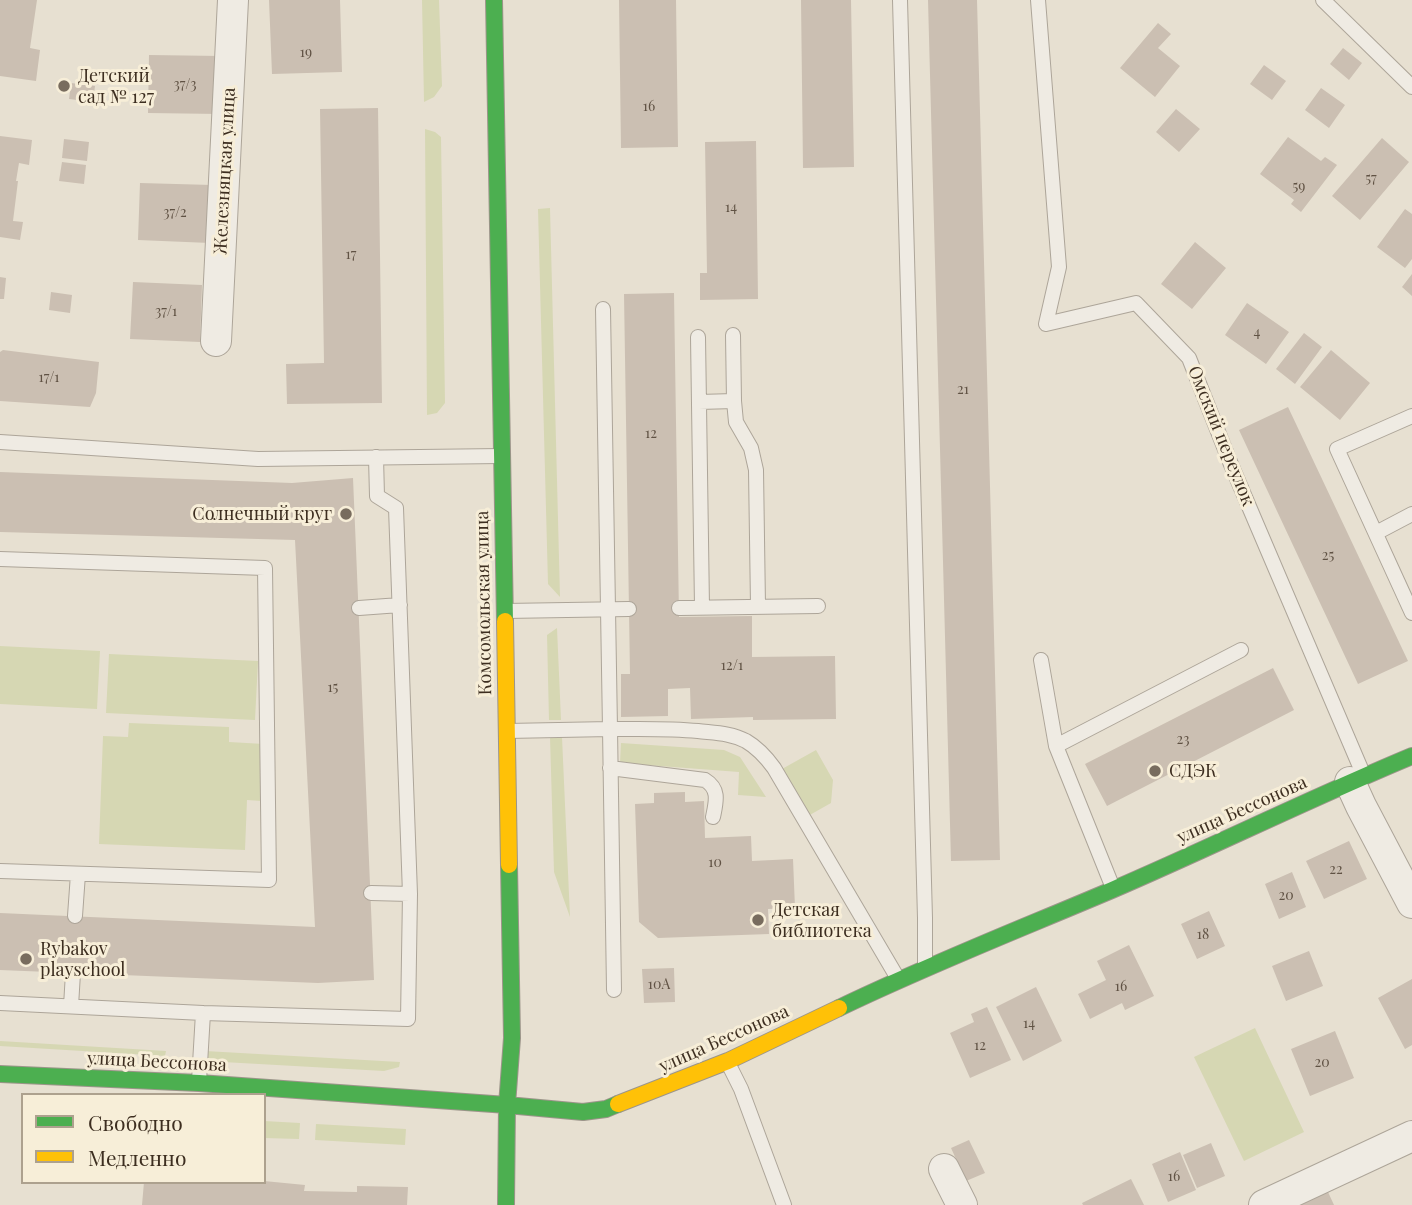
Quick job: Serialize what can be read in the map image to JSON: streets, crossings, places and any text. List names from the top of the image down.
{
  "streets": {
    "street": ["Железняцкая улица", "Комсомольская улица", "улица Бессонова"],
    "lane": ["Омский переулок"]
  },
  "crossings": [
    ["Омский переулок", "улица Бессонова"],
    ["Комсомольская улица", "улица Бессонова"]
  ],
  "places": [
    "Детский сад № 127",
    "Солнечный круг",
    "СДЭК",
    "Детская библиотека",
    "Rybakov playschool"
  ],
  "house_numbers": [
    "19",
    "37/3",
    "16",
    "57",
    "59",
    "14",
    "37/2",
    "17",
    "37/1",
    "4",
    "17/1",
    "21",
    "12",
    "25",
    "12/1",
    "15",
    "23",
    "10",
    "22",
    "20",
    "18",
    "10А",
    "16",
    "14",
    "12",
    "20",
    "16"
  ],
  "legend": ["Свободно", "Медленно"]
}
